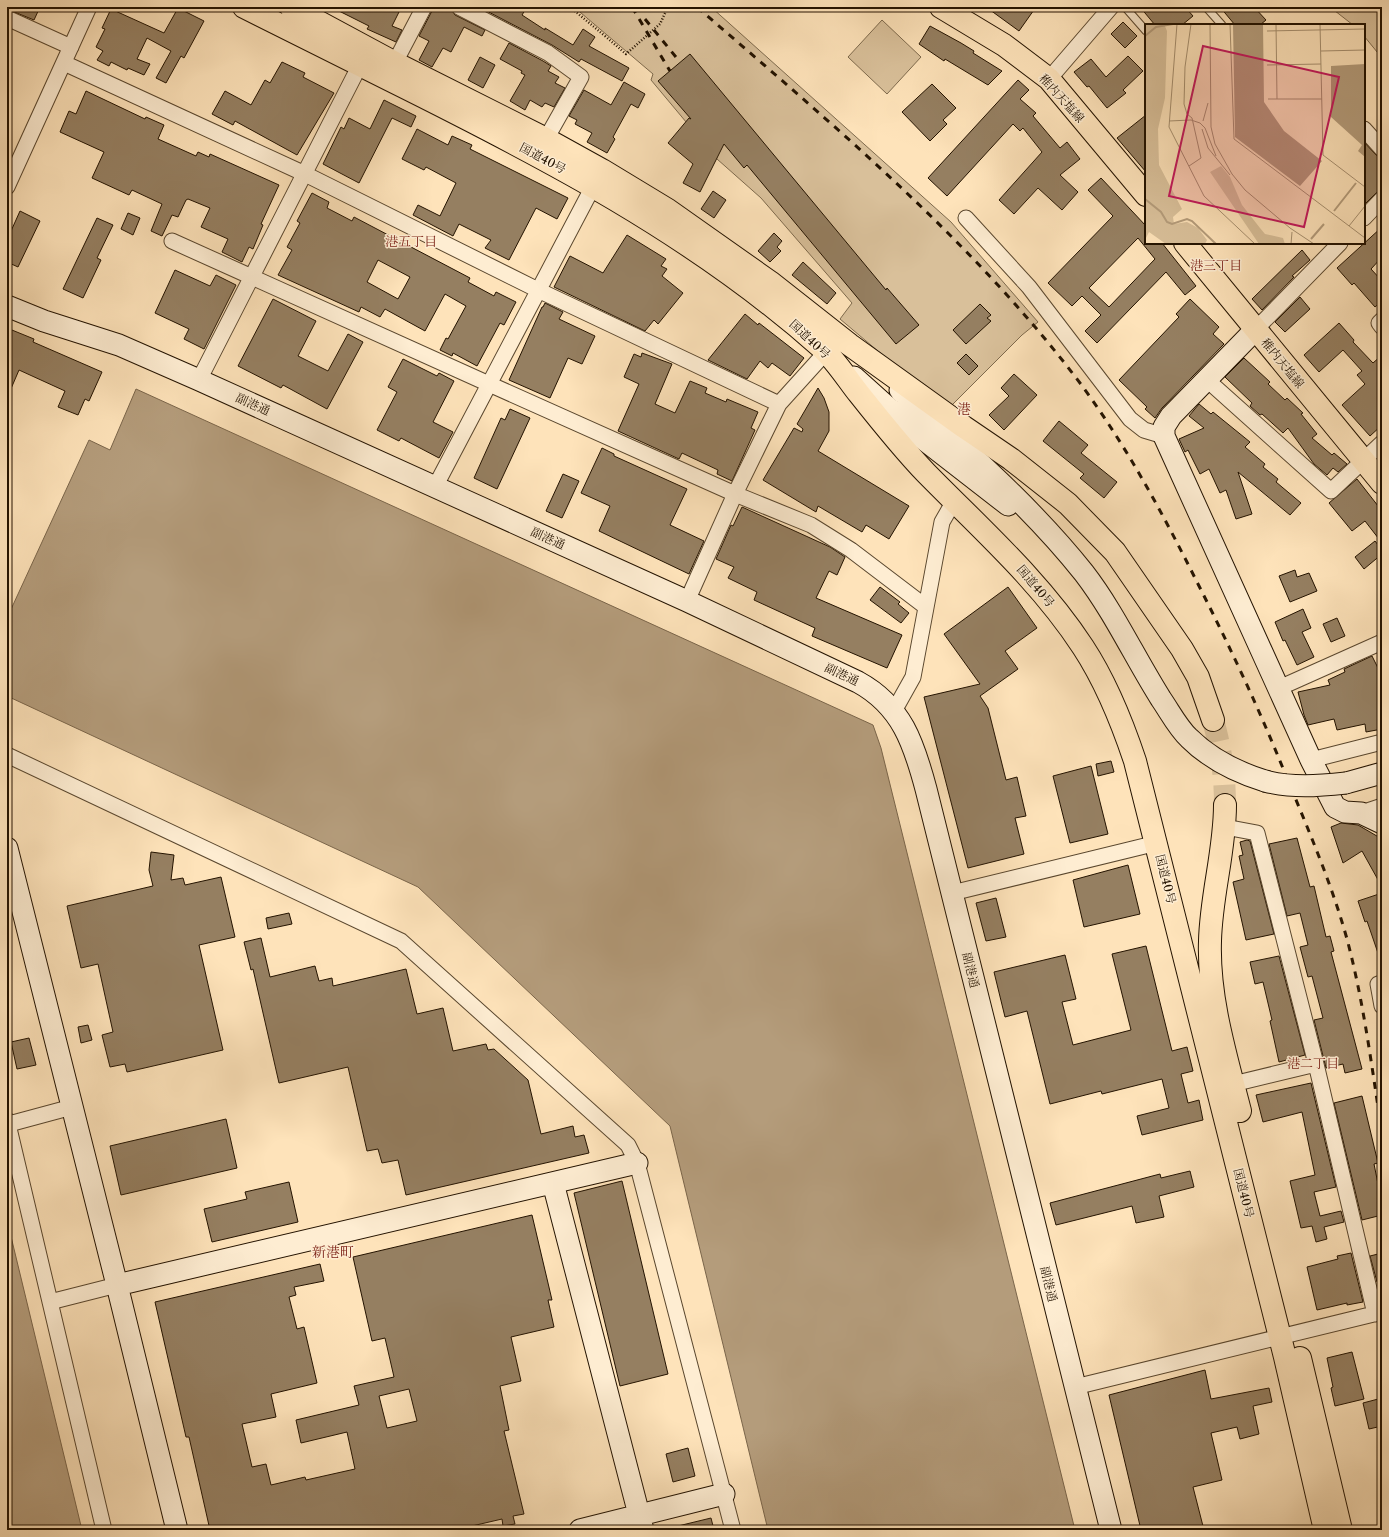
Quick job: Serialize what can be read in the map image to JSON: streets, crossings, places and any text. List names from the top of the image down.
{
  "streets": {
    "main road": ["稚内天塩線", "国道40号"],
    "street": ["副港通"]
  },
  "districts": [
    "港五丁目",
    "港三丁目",
    "港",
    "港二丁目",
    "新港町"
  ]
}
